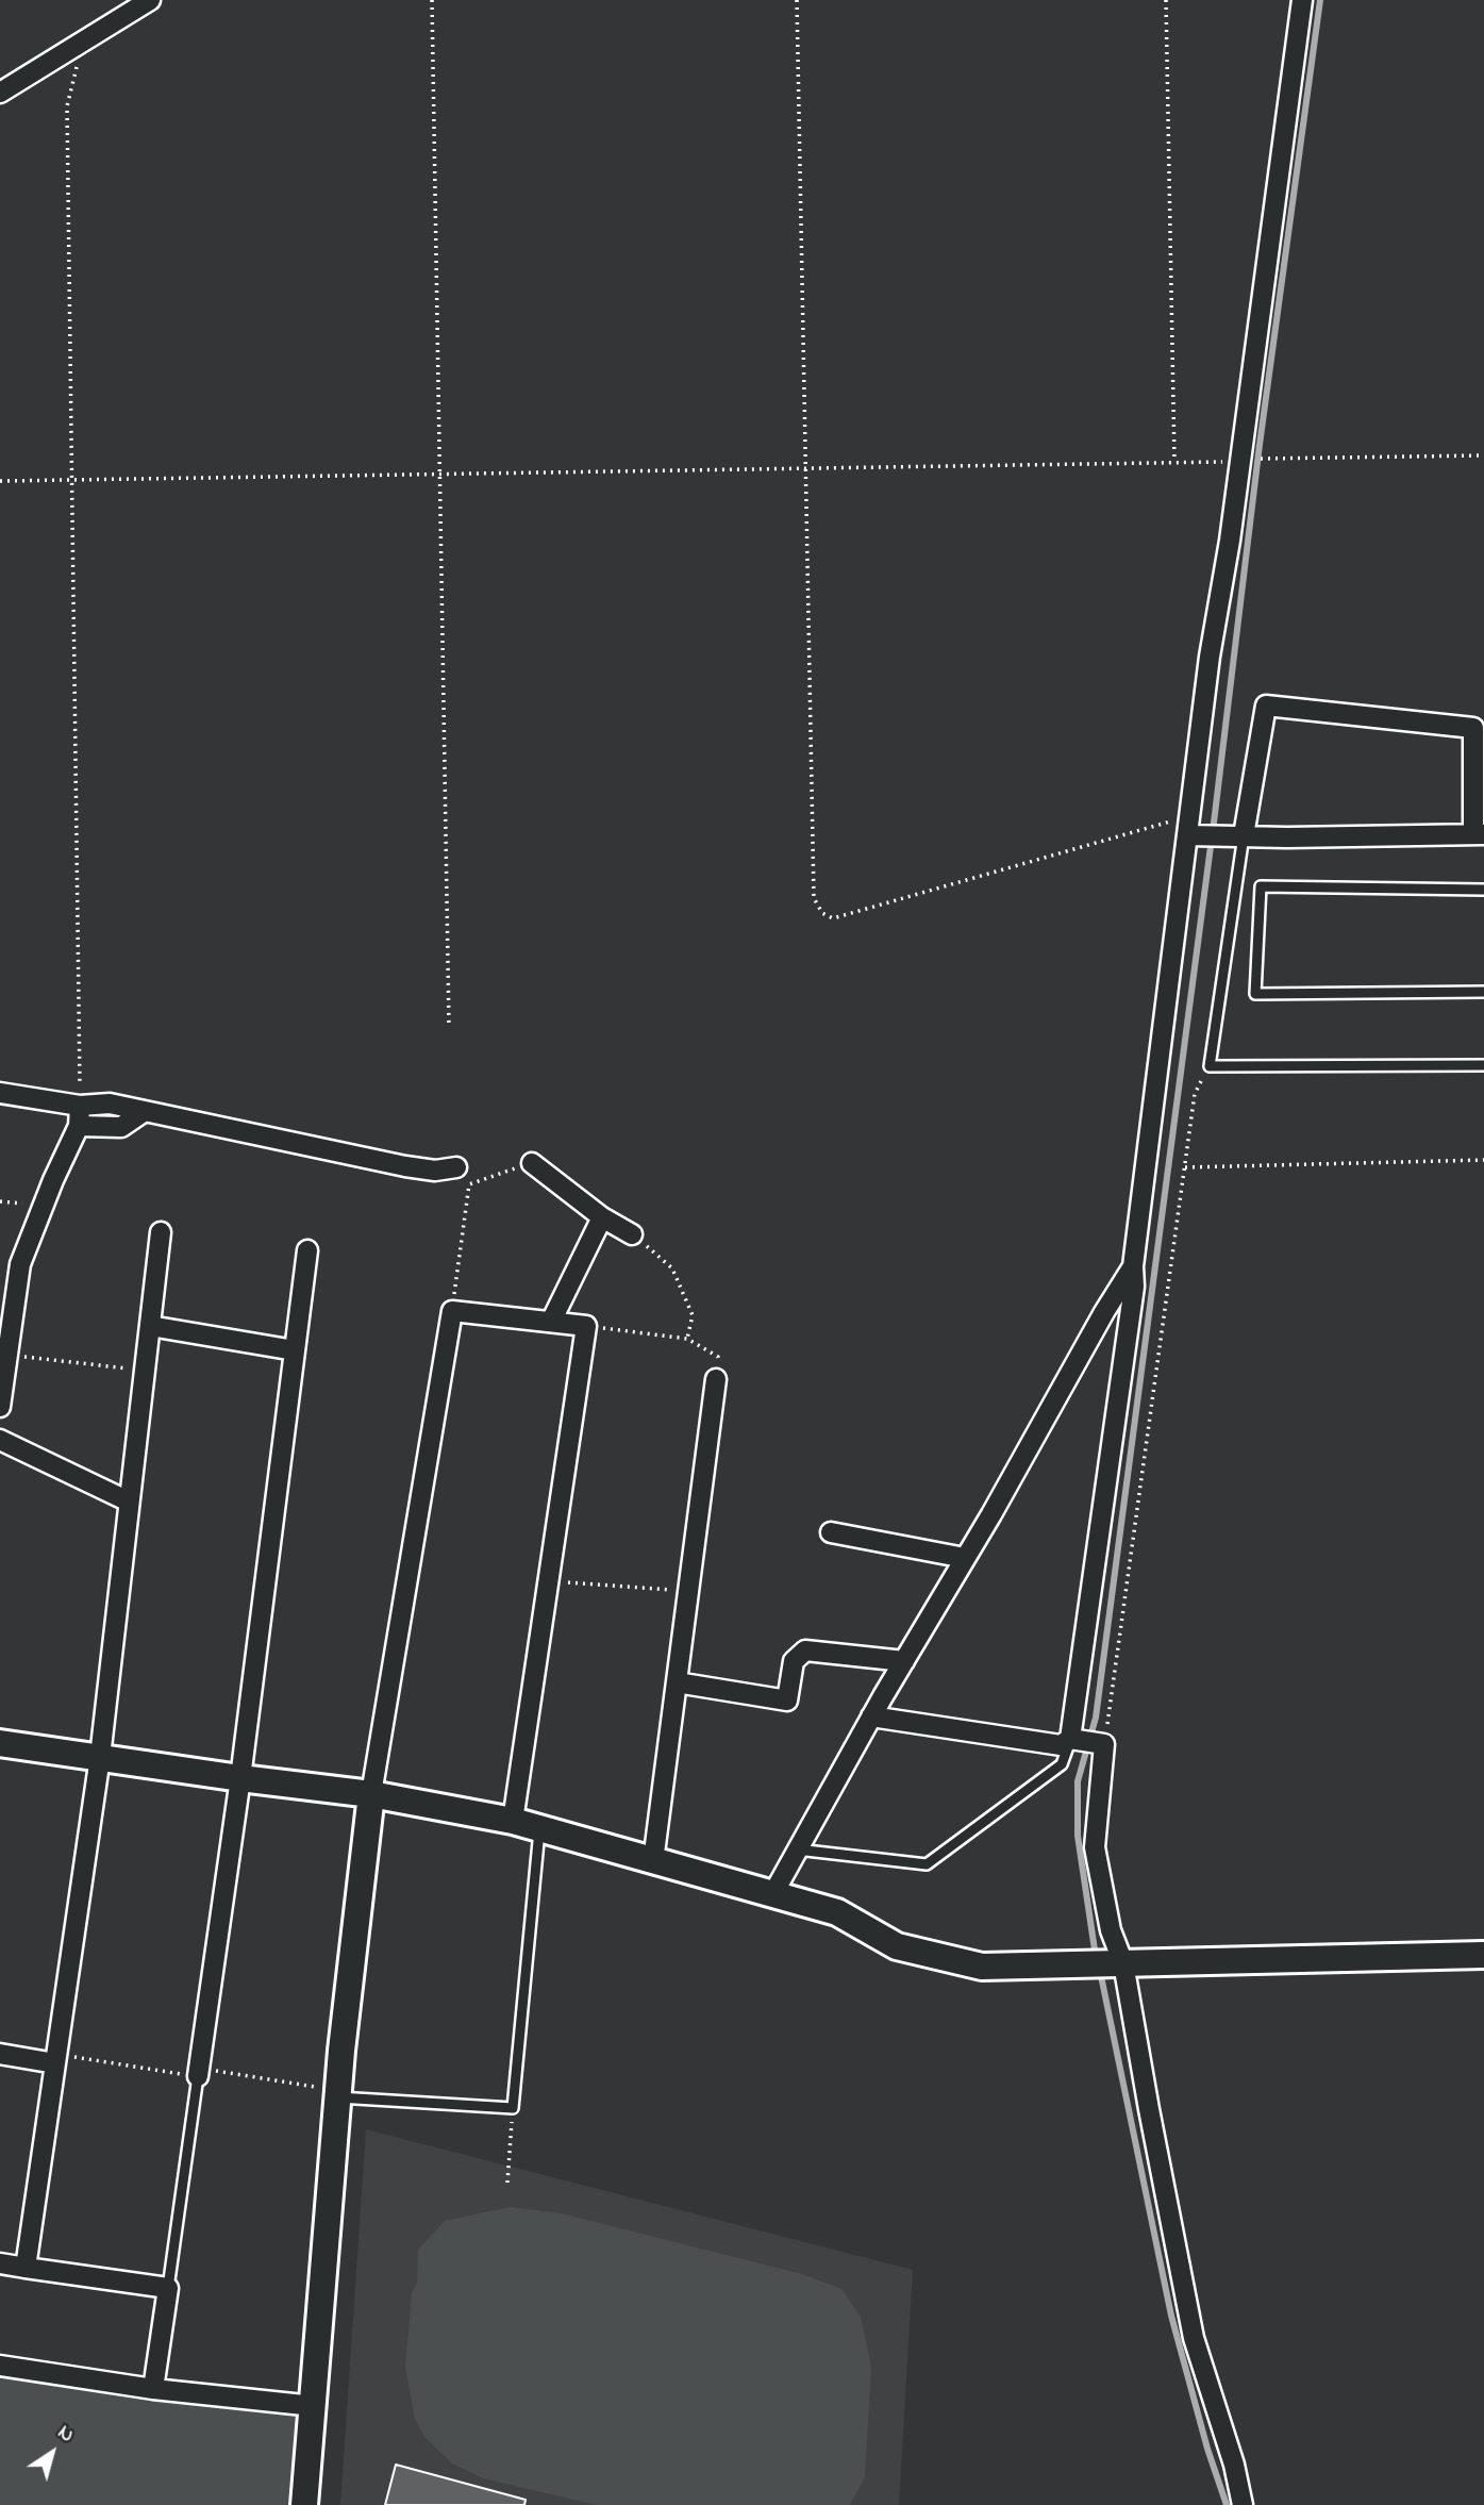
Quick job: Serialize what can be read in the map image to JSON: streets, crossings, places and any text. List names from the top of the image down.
{
  "north": "top right"
}
